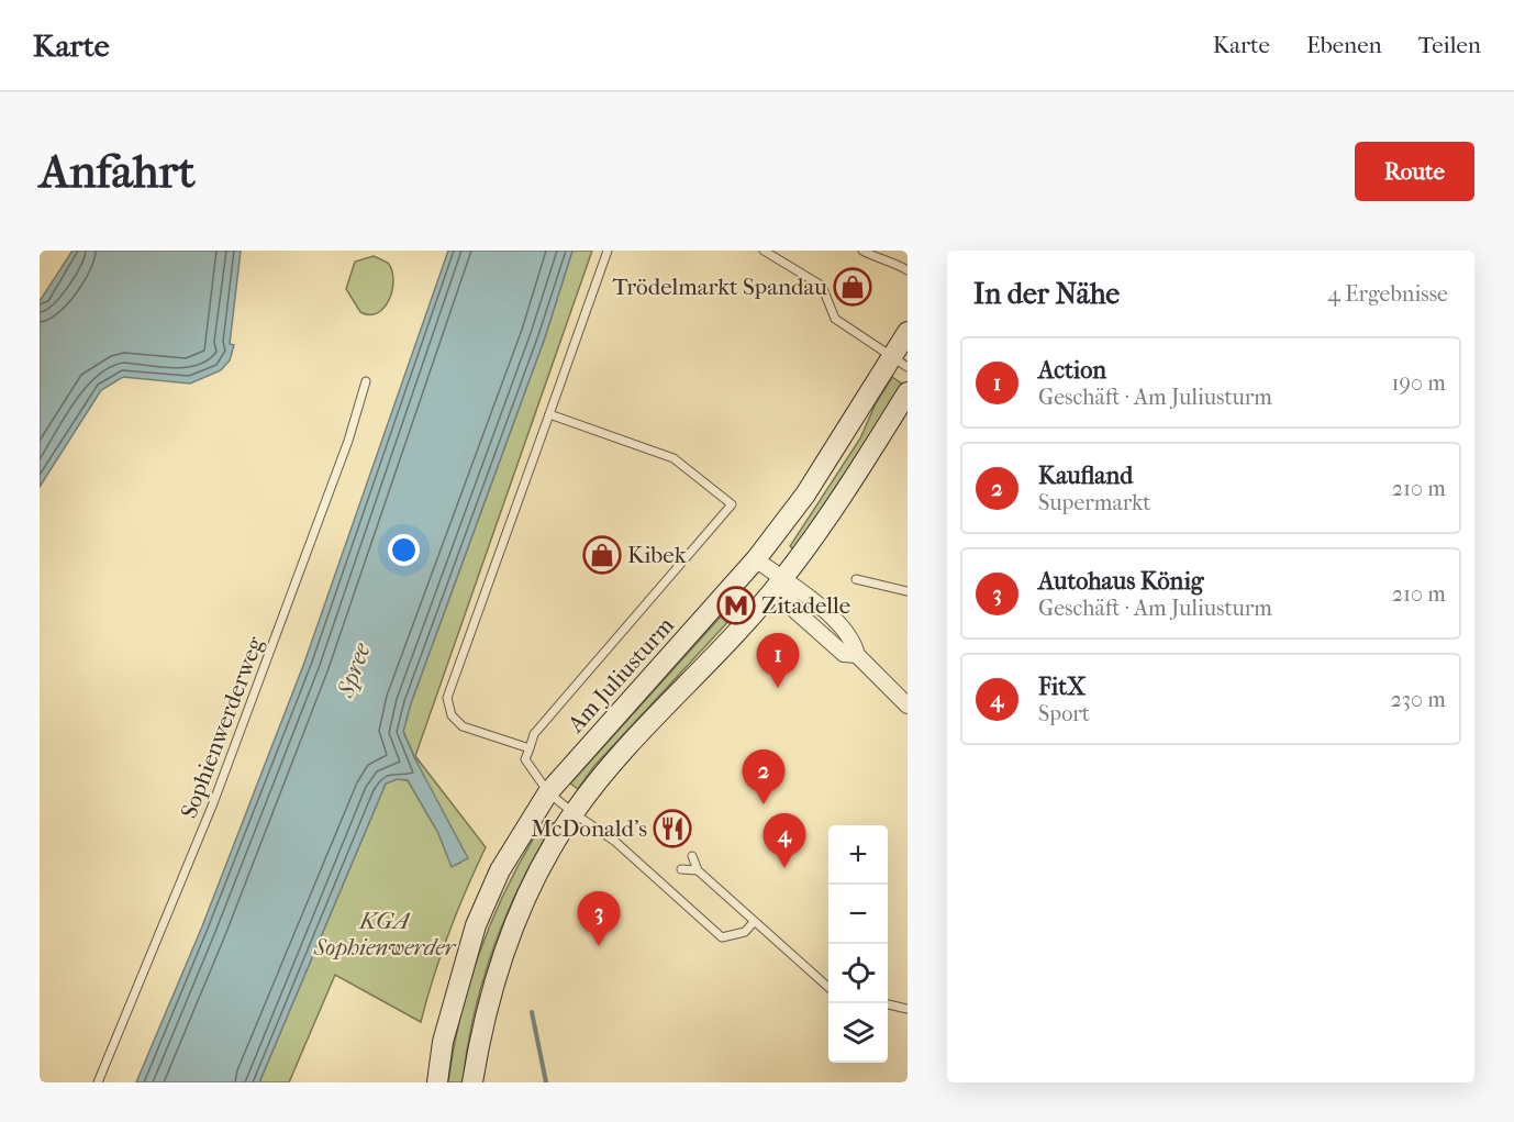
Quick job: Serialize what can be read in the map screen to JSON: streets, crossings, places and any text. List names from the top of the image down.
{
  "streets": {
    "main road": ["Am Juliusturm"],
    "lane": ["Sophienwerderweg"]
  },
  "water": ["Spree"],
  "parks": ["KGA Sophienwerder"],
  "places": {
    "shop": ["Trödelmarkt Spandau", "Kibek"],
    "metro station": ["Zitadelle"],
    "restaurant": ["McDonald's"]
  },
  "page": {
    "header": "Karte",
    "nav": ["Karte", "Ebenen", "Teilen"],
    "buttons": "Route",
    "title": "Anfahrt",
    "heading": ["In der Nähe", "4 Ergebnisse"],
    "list": [
      {
        "mark": "1",
        "name": "Action",
        "note": "Geschäft · Am Juliusturm",
        "value": "190 m"
      },
      {
        "mark": "2",
        "name": "Kaufland",
        "note": "Supermarkt",
        "value": "210 m"
      },
      {
        "mark": "3",
        "name": "Autohaus König",
        "note": "Geschäft · Am Juliusturm",
        "value": "210 m"
      },
      {
        "mark": "4",
        "name": "FitX",
        "note": "Sport",
        "value": "230 m"
      }
    ],
    "pins": [
      "1",
      "2",
      "4",
      "3"
    ],
    "map_buttons": ["+", "−"]
  }
}
